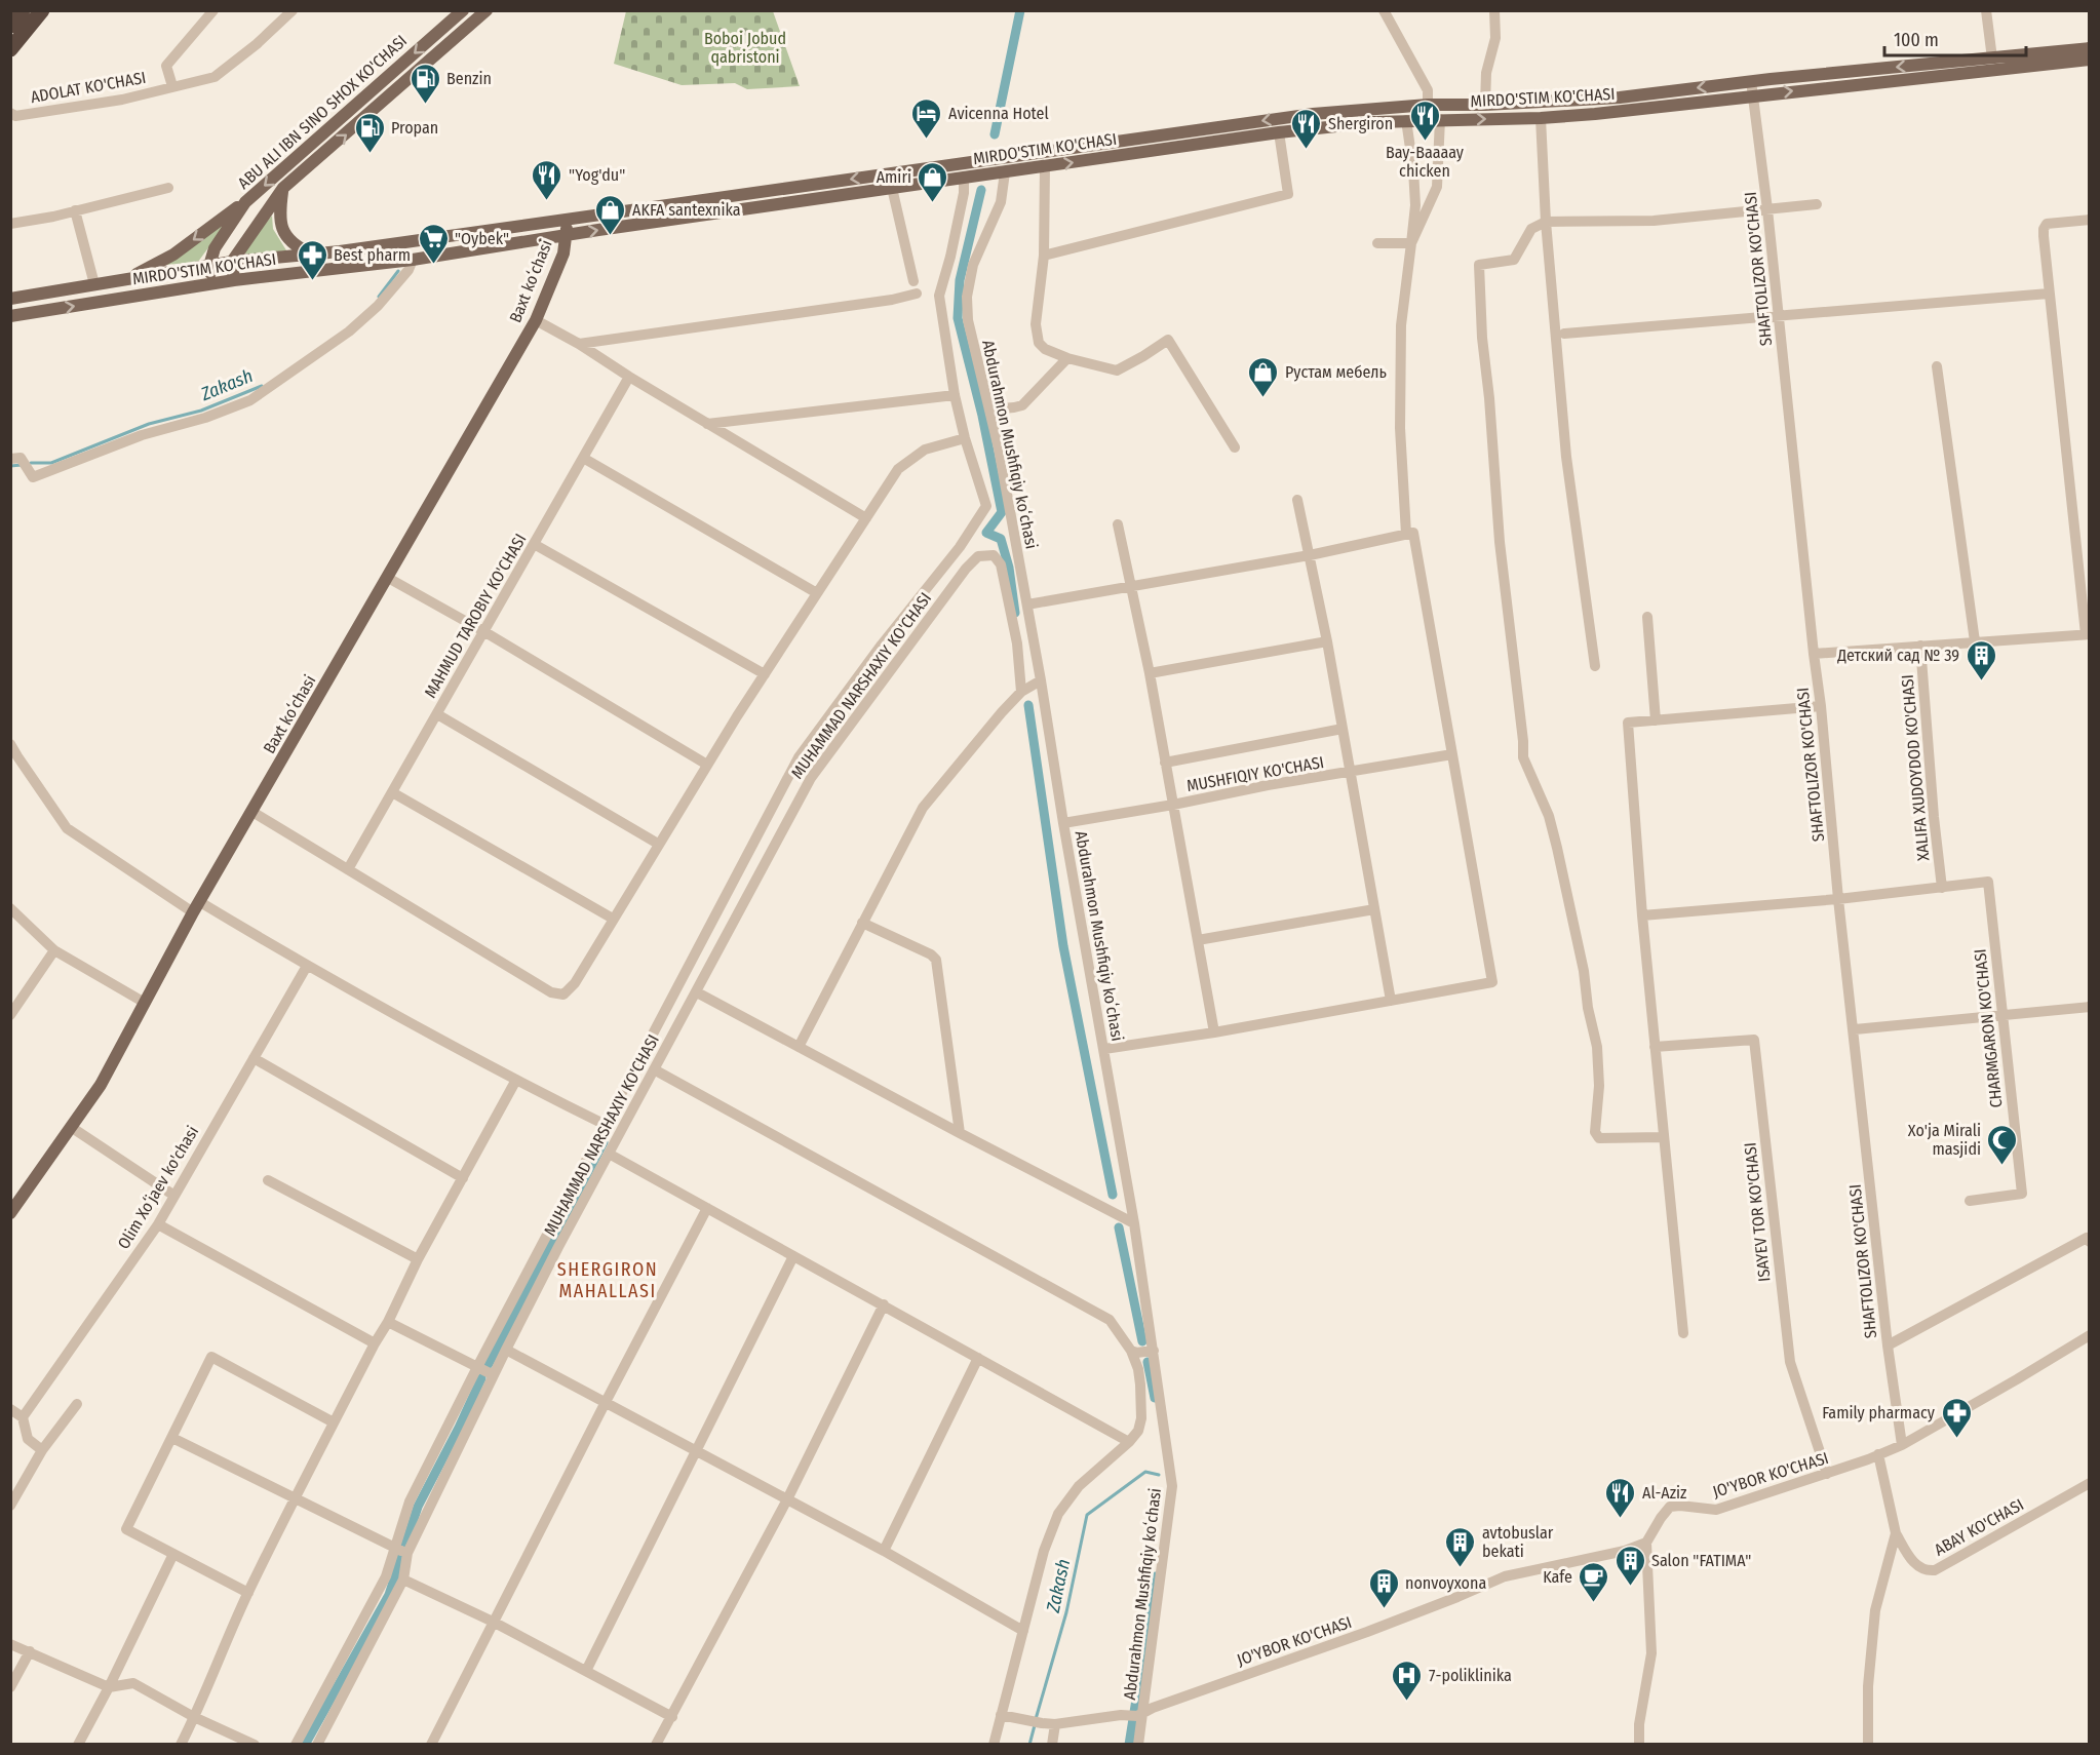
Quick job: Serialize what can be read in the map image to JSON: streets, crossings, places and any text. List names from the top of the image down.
{
  "streets": {
    "main road": ["MIRDO'STIM KO'CHASI", "ABU ALI IBN SINO SHOX KO'CHASI", "Baxt koʻchasi"],
    "street": [
      "ADOLAT KO'CHASI",
      "SHAFTOLIZOR KO'CHASI",
      "Abdurahmon Mushfiqiy koʻchasi",
      "MAHMUD TAROBIY KO'CHASI",
      "MUHAMMAD NARSHAXIY KO'CHASI",
      "XALIFA XUDOYDOD KO'CHASI",
      "MUSHFIQIY KO'CHASI",
      "CHARMGARON KO'CHASI",
      "Olim Xoʻjaev ko'chasi",
      "ISAYEV TOR KO'CHASI",
      "JO'YBOR KO'CHASI",
      "ABAY KO'CHASI"
    ]
  },
  "crossings": [
    ["MIRDO'STIM KO'CHASI", "ABU ALI IBN SINO SHOX KO'CHASI"],
    ["MIRDO'STIM KO'CHASI", "SHAFTOLIZOR KO'CHASI"],
    ["MIRDO'STIM KO'CHASI", "Baxt koʻchasi"],
    ["MIRDO'STIM KO'CHASI", "Abdurahmon Mushfiqiy koʻchasi"],
    ["SHAFTOLIZOR KO'CHASI", "JO'YBOR KO'CHASI"],
    ["Abdurahmon Mushfiqiy koʻchasi", "MUSHFIQIY KO'CHASI"],
    ["Abdurahmon Mushfiqiy koʻchasi", "JO'YBOR KO'CHASI"],
    ["XALIFA XUDOYDOD KO'CHASI", "CHARMGARON KO'CHASI"],
    ["ISAYEV TOR KO'CHASI", "JO'YBOR KO'CHASI"]
  ],
  "districts": ["SHERGIRON MAHALLASI"],
  "water": ["Zakash"],
  "parks": ["Boboi Jobud qabristoni"],
  "places": {
    "fuel station": ["Benzin", "Propan"],
    "hotel": ["Avicenna Hotel"],
    "restaurant": [
      "Bay-Baaaay chicken",
      "Shergiron",
      "\"Yog'du\"",
      "Al-Aziz"
    ],
    "shop": ["Amiri", "AKFA santexnika", "Рустам мебель"],
    "supermarket": ["\"Oybek\""],
    "pharmacy": ["Best pharm", "Family pharmacy"],
    "building": [
      "Детский сад № 39",
      "avtobuslar bekati",
      "Salon \"FATIMA\"",
      "nonvoyxona"
    ],
    "mosque": ["Xo'ja Mirali masjidi"],
    "cafe": ["Kafe"],
    "hospital": ["7-poliklinika"]
  },
  "scale_bar": "100 m"
}
